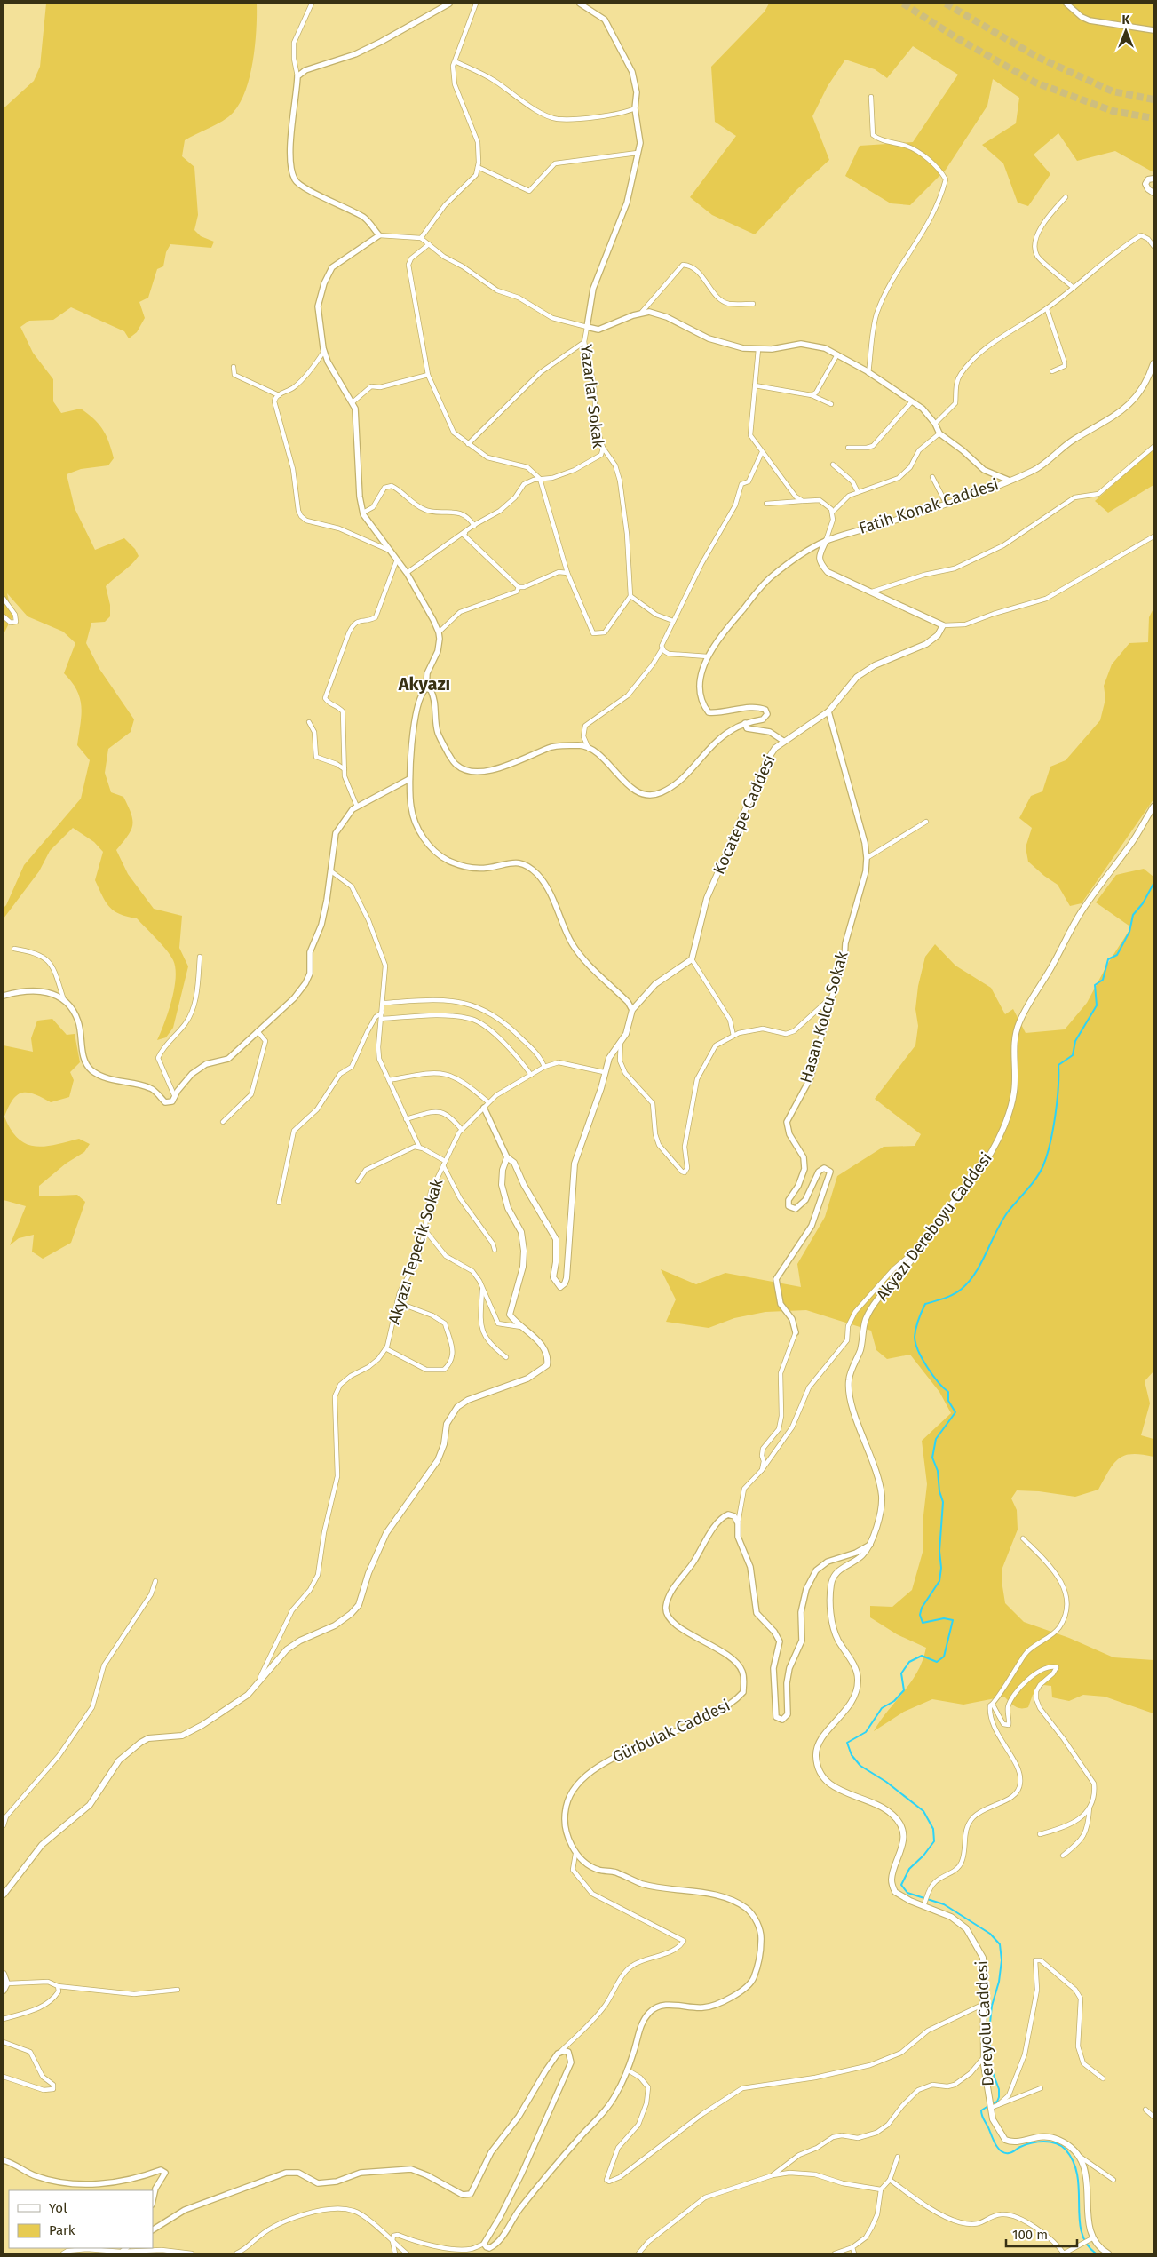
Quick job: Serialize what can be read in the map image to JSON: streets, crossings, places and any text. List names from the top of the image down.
{
  "streets": {
    "main road": [
      "Fatih Konak Caddesi",
      "Kocatepe Caddesi",
      "Akyazı Dereboyu Caddesi",
      "Dereyolu Caddesi"
    ],
    "street": [
      "Yazarlar Sokak",
      "Hasan Kolcu Sokak",
      "Akyazı Tepecik Sokak",
      "Gürbulak Caddesi"
    ]
  },
  "crossings": [
    ["Kocatepe Caddesi", "Hasan Kolcu Sokak"],
    ["Akyazı Dereboyu Caddesi", "Dereyolu Caddesi"]
  ],
  "districts": ["Akyazı"],
  "legend": ["Yol", "Park"],
  "scale_bar": "100 m",
  "north": "top"
}
